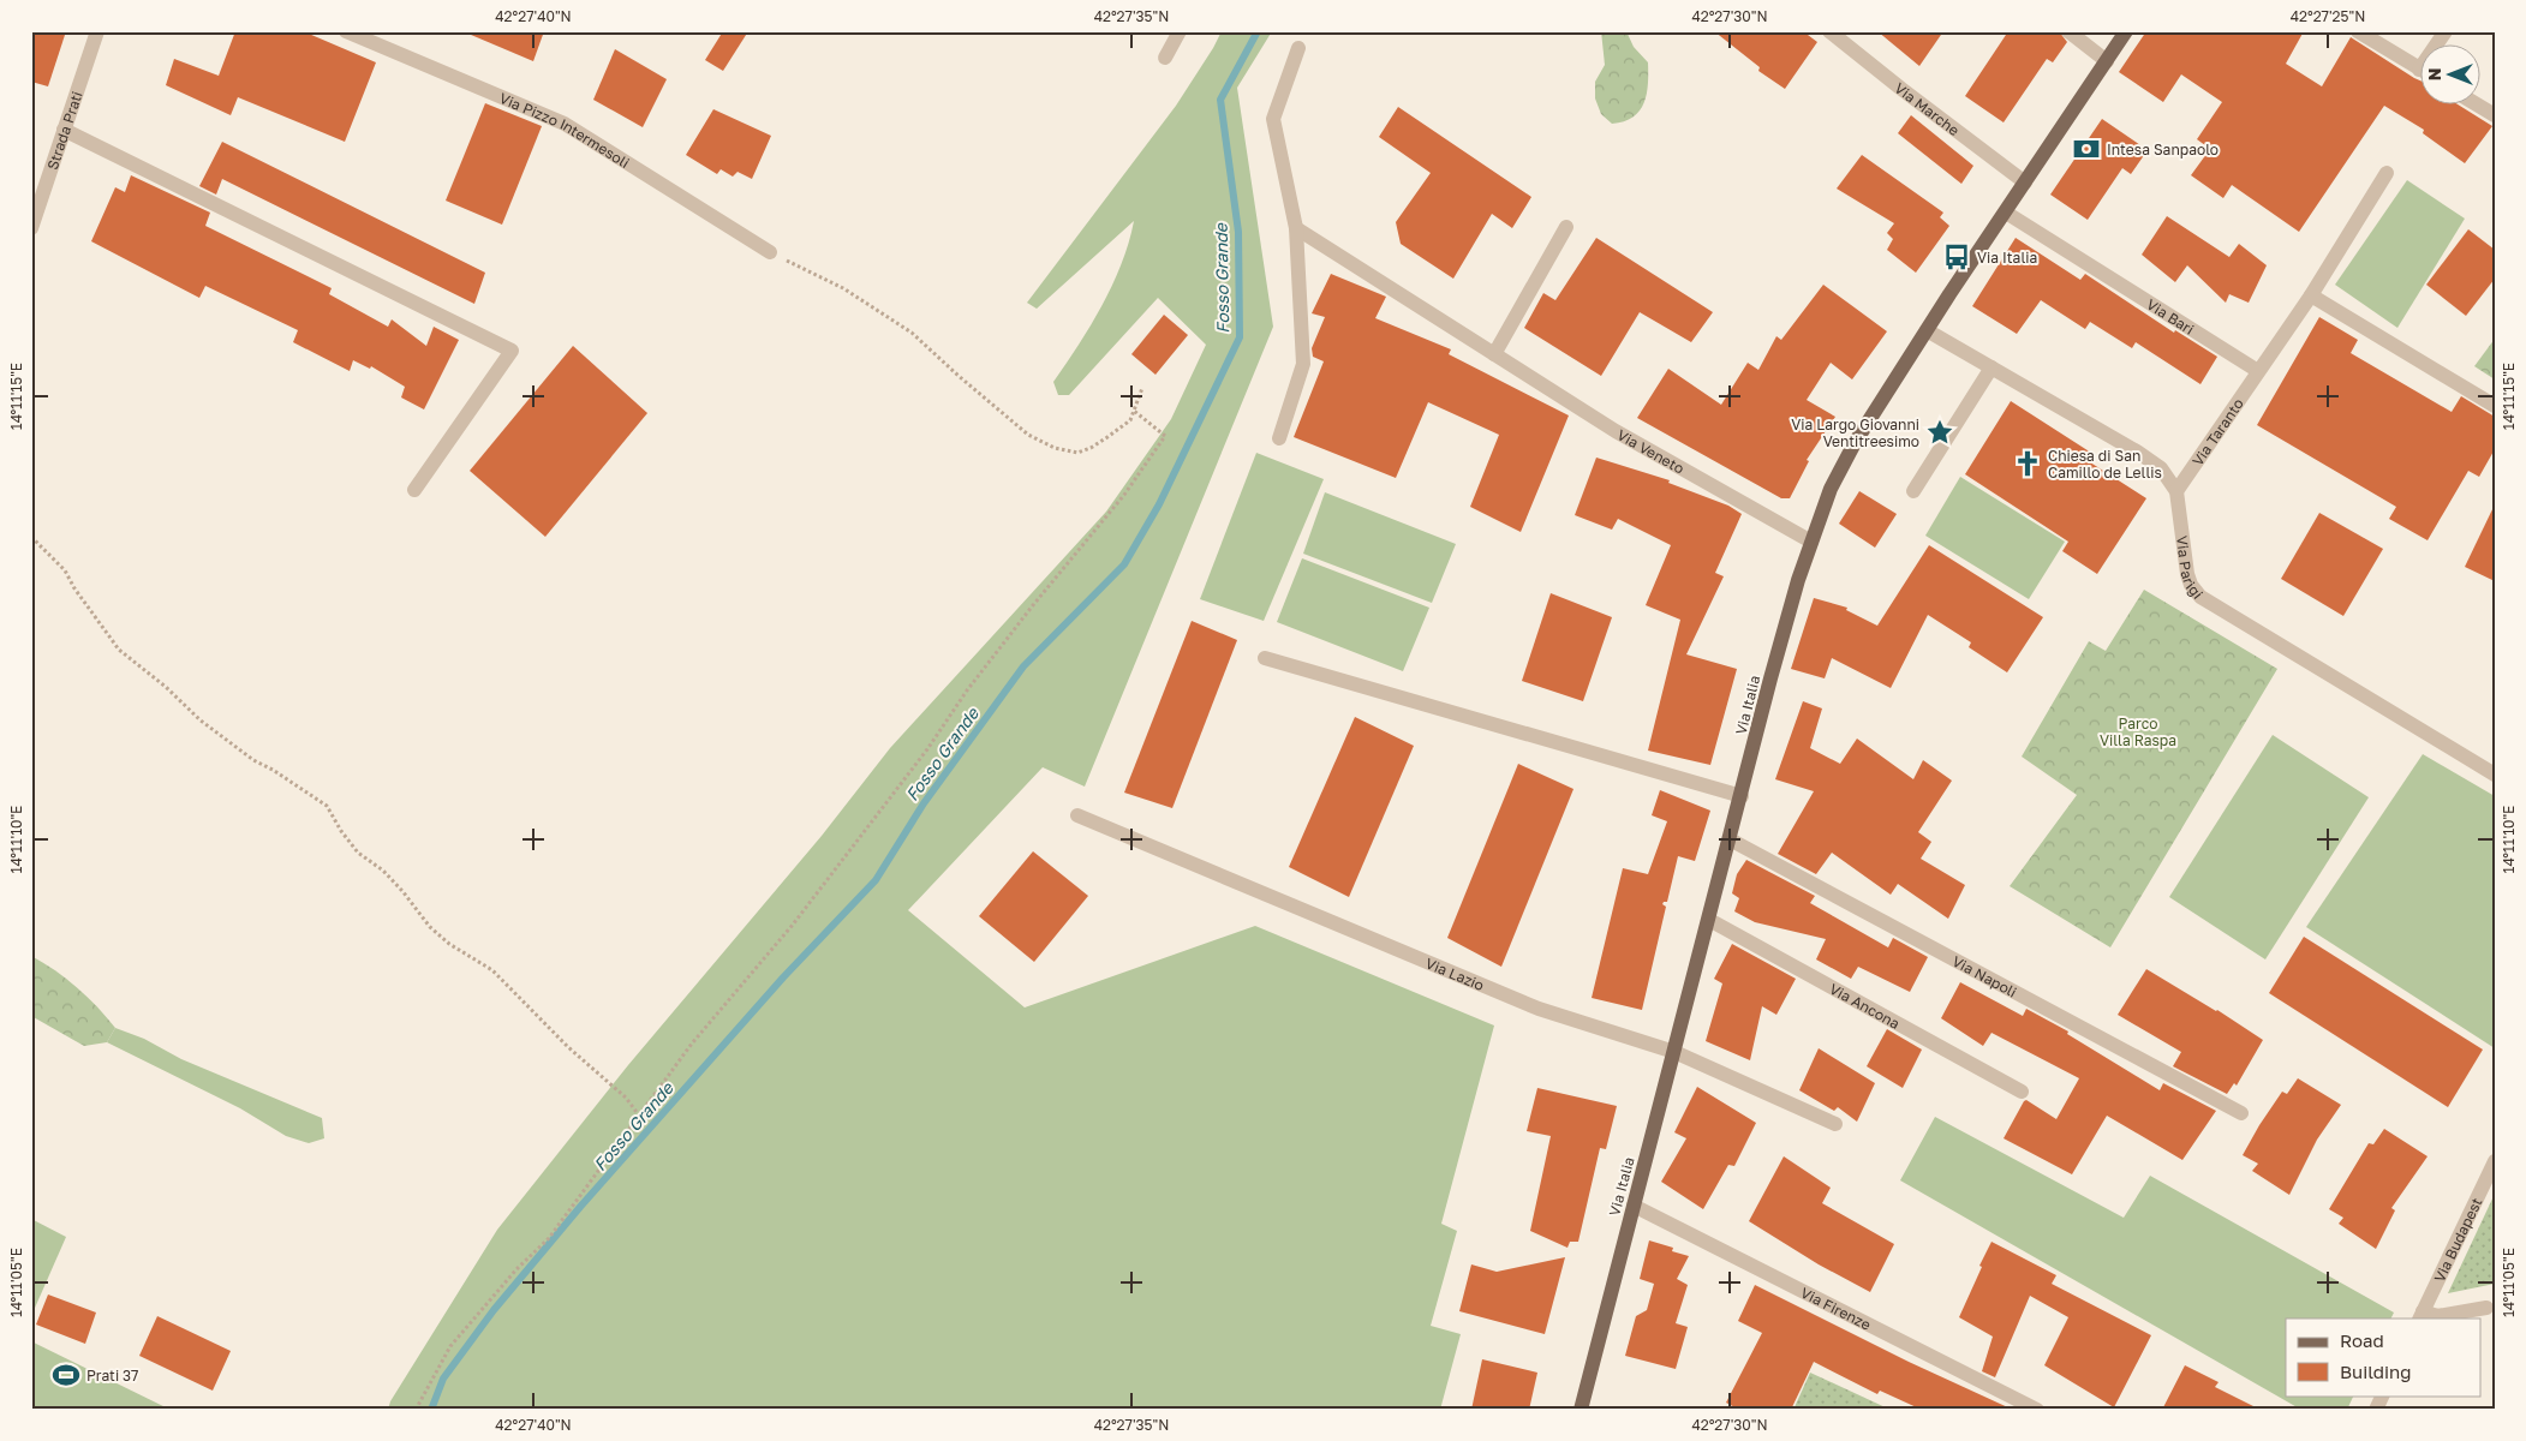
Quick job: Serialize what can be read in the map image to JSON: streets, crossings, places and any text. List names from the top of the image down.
{
  "streets": {
    "main road": ["Via Italia"],
    "street": [
      "Via Marche",
      "Strada Prati",
      "Via Pizzo Intermesoli",
      "Via Bari",
      "Via Taranto",
      "Via Veneto",
      "Via Parigi",
      "Via Lazio",
      "Via Napoli",
      "Via Ancona",
      "Via Budapest",
      "Via Firenze"
    ]
  },
  "crossings": [
    ["Via Marche", "Via Italia"],
    ["Via Bari", "Via Taranto"],
    ["Via Bari", "Via Italia"],
    ["Via Taranto", "Via Parigi"],
    ["Via Veneto", "Via Italia"],
    ["Via Parigi", "Via Italia"],
    ["Via Italia", "Via Lazio"],
    ["Via Italia", "Via Napoli"],
    ["Via Italia", "Via Ancona"],
    ["Via Italia", "Via Firenze"]
  ],
  "water": ["Fosso Grande"],
  "parks": ["Parco Villa Raspa"],
  "places": {
    "bank": ["Intesa Sanpaolo"],
    "bus stop": ["Via Italia"],
    "place": ["Via Largo Giovanni Ventitreesimo"],
    "church": ["Chiesa di San Camillo de Lellis"],
    "sports": ["Prati 37"]
  },
  "legend": ["Road", "Building"],
  "north": "left",
  "coordinates": [
    "42°27'40\"N",
    "42°27'35\"N",
    "42°27'30\"N",
    "42°27'25\"N",
    "14°11'15\"E",
    "14°11'10\"E",
    "14°11'05\"E"
  ]
}
